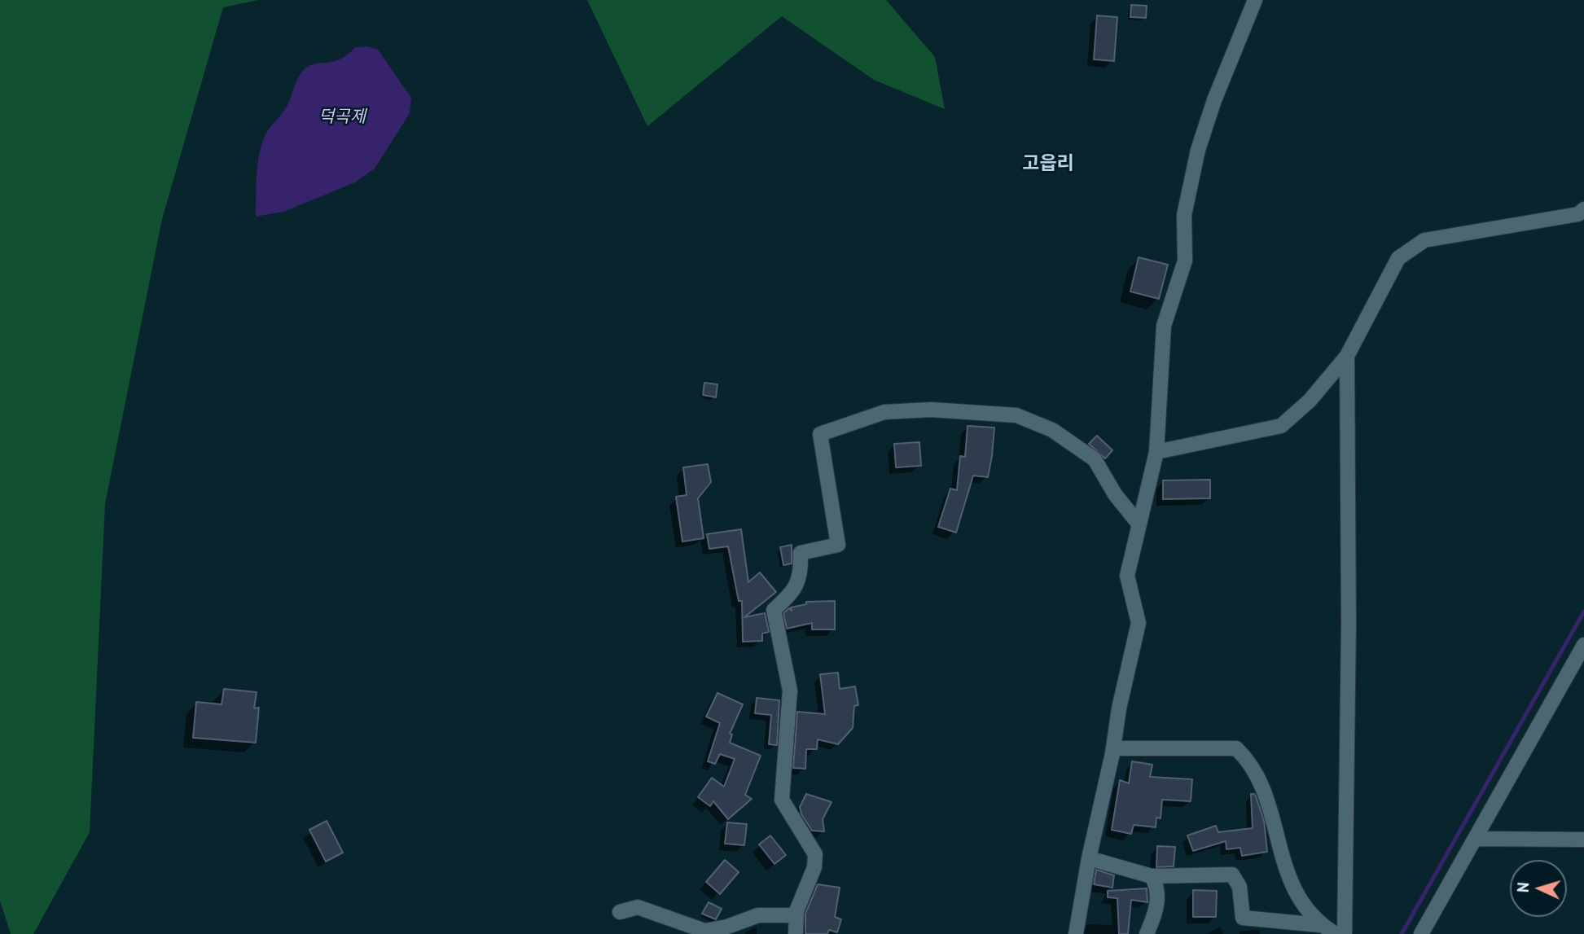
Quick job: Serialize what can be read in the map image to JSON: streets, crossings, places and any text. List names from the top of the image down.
{
  "districts": ["고읍리"],
  "water": ["덕곡제"],
  "north": "left"
}
